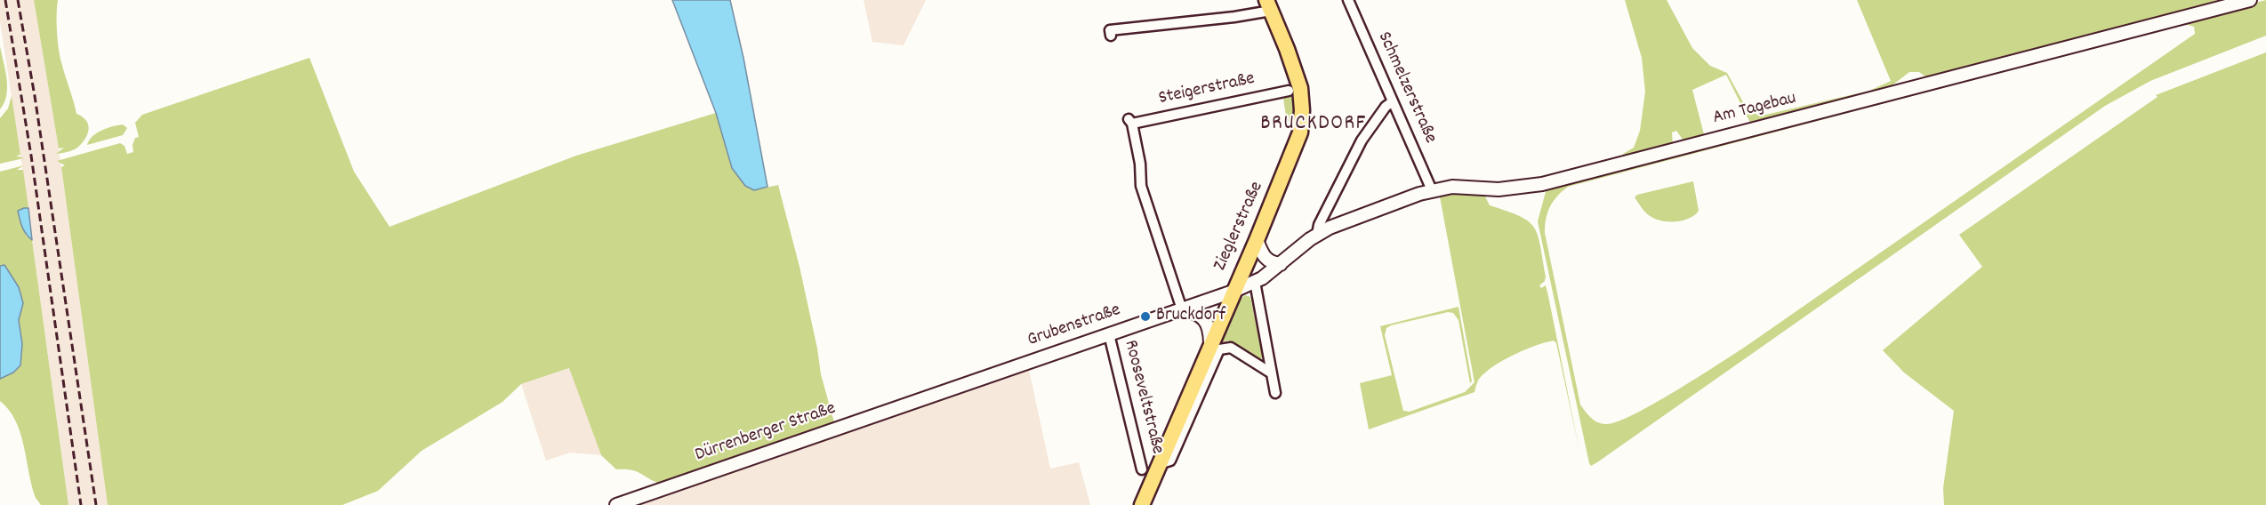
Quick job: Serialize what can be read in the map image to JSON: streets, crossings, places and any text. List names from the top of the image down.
{
  "streets": {
    "main road": ["Zieglerstraße"],
    "street": [
      "Schmelzerstraße",
      "Steigerstraße",
      "Am Tagebau",
      "Grubenstraße",
      "Rooseveltstraße",
      "Dürrenberger Straße"
    ]
  },
  "crossings": [
    ["Schmelzerstraße", "Am Tagebau"],
    ["Steigerstraße", "Grubenstraße"],
    ["Am Tagebau", "Zieglerstraße"],
    ["Am Tagebau", "Grubenstraße"],
    ["Zieglerstraße", "Grubenstraße"],
    ["Grubenstraße", "Rooseveltstraße"],
    ["Grubenstraße", "Dürrenberger Straße"]
  ],
  "districts": ["BRUCKDORF"],
  "places": ["Bruckdorf"]
}
